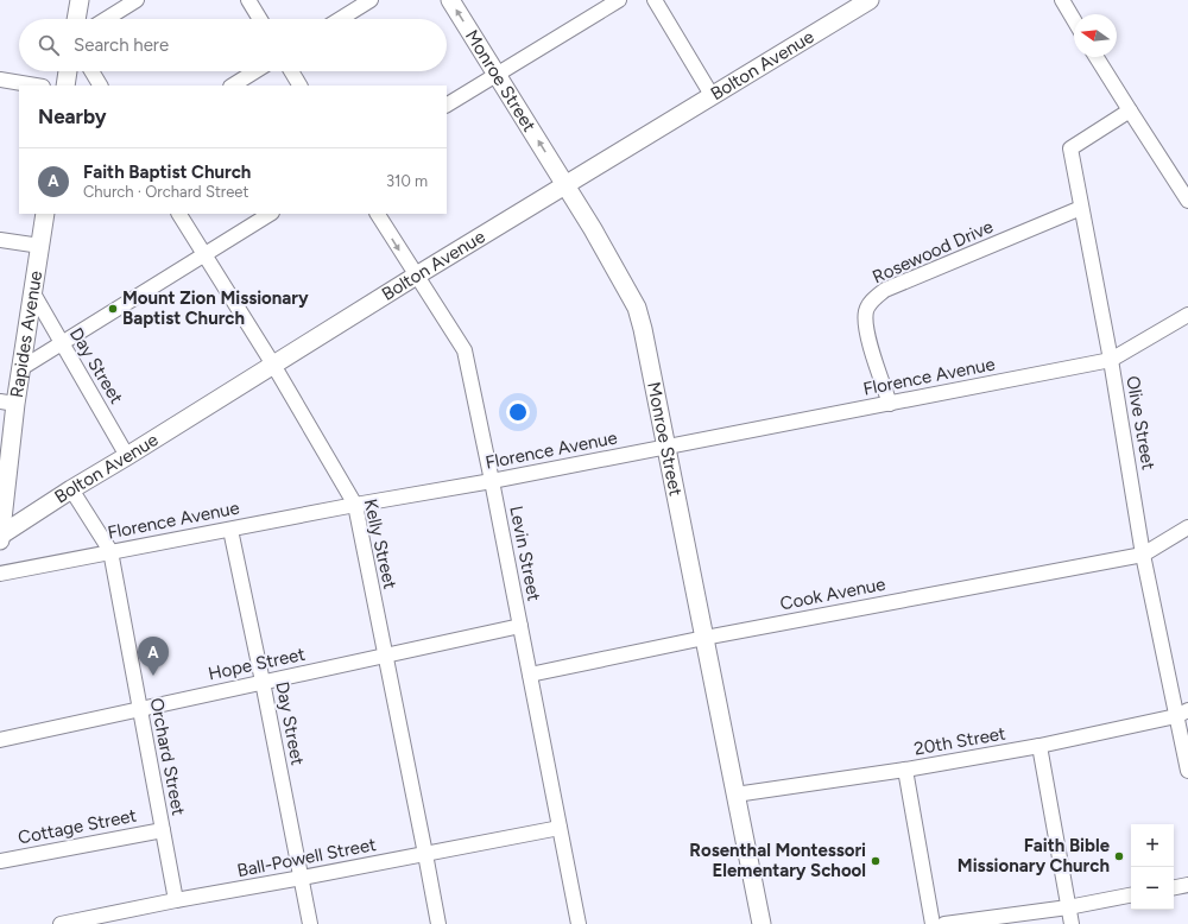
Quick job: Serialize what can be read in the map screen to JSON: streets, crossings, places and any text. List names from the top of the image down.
{
  "streets": {
    "main road": ["Bolton Avenue", "Monroe Street", "Rapides Avenue"],
    "street": [
      "Rosewood Drive",
      "Day Street",
      "Florence Avenue",
      "Olive Street",
      "Kelly Street",
      "Levin Street",
      "Cook Avenue",
      "Hope Street",
      "20th Street",
      "Orchard Street",
      "Cottage Street",
      "Ball-Powell Street"
    ]
  },
  "crossings": [
    ["Bolton Avenue", "Monroe Street"],
    ["Bolton Avenue", "Rapides Avenue"],
    ["Bolton Avenue", "Day Street"],
    ["Bolton Avenue", "Kelly Street"],
    ["Bolton Avenue", "Levin Street"],
    ["Bolton Avenue", "Orchard Street"],
    ["Monroe Street", "Florence Avenue"],
    ["Monroe Street", "Cook Avenue"],
    ["Monroe Street", "20th Street"],
    ["Rosewood Drive", "Florence Avenue"],
    ["Rosewood Drive", "Olive Street"],
    ["Rapides Avenue", "Day Street"],
    ["Day Street", "Florence Avenue"],
    ["Day Street", "Hope Street"],
    ["Day Street", "Ball-Powell Street"],
    ["Florence Avenue", "Olive Street"],
    ["Florence Avenue", "Kelly Street"],
    ["Florence Avenue", "Levin Street"],
    ["Florence Avenue", "Orchard Street"],
    ["Olive Street", "Cook Avenue"],
    ["Olive Street", "20th Street"],
    ["Kelly Street", "Hope Street"],
    ["Kelly Street", "Ball-Powell Street"],
    ["Levin Street", "Cook Avenue"],
    ["Levin Street", "Hope Street"],
    ["Levin Street", "Ball-Powell Street"],
    ["Hope Street", "Orchard Street"],
    ["Orchard Street", "Cottage Street"],
    ["Orchard Street", "Ball-Powell Street"]
  ],
  "places": ["Mount Zion Missionary Baptist Church", "Faith Bible Missionary Church", "Rosenthal Montessori Elementary School"],
  "north": "left",
  "page": {
    "search": "Search here",
    "heading": "Nearby",
    "list": [
      {
        "mark": "A",
        "name": "Faith Baptist Church",
        "note": "Church · Orchard Street",
        "value": "310 m"
      }
    ],
    "pins": "A",
    "map_buttons": ["+", "−"]
  }
}
